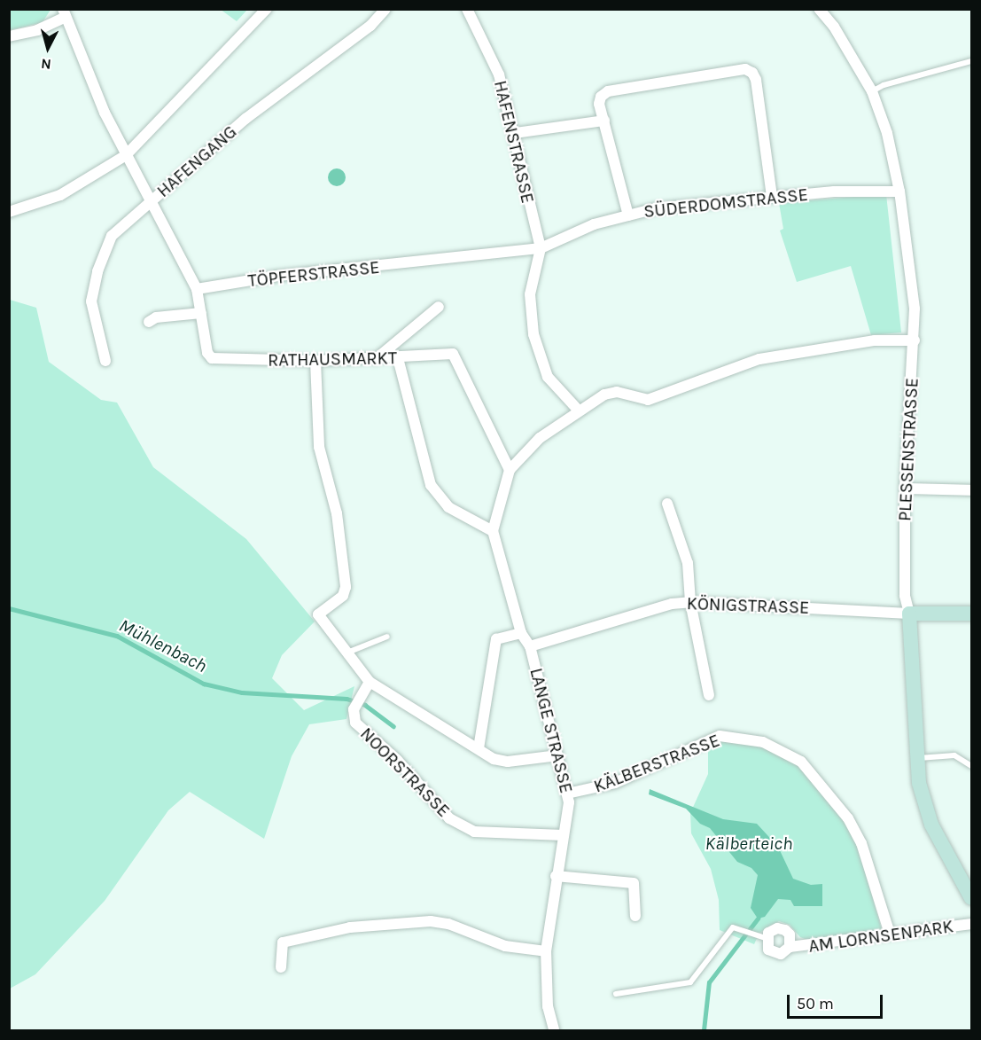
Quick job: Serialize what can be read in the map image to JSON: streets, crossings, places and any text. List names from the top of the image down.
{
  "streets": {
    "street": [
      "HAFENSTRASSE",
      "HAFENGANG",
      "SÜDERDOMSTRASSE",
      "TÖPFERSTRASSE",
      "RATHAUSMARKT",
      "PLESSENSTRASSE",
      "KÖNIGSTRASSE",
      "LANGE STRASSE",
      "KÄLBERSTRASSE",
      "NOORSTRASSE",
      "AM LORNSENPARK"
    ]
  },
  "crossings": [
    ["HAFENSTRASSE", "SÜDERDOMSTRASSE"],
    ["SÜDERDOMSTRASSE", "TÖPFERSTRASSE"],
    ["SÜDERDOMSTRASSE", "PLESSENSTRASSE"],
    ["PLESSENSTRASSE", "KÖNIGSTRASSE"],
    ["KÖNIGSTRASSE", "LANGE STRASSE"],
    ["LANGE STRASSE", "KÄLBERSTRASSE"],
    ["LANGE STRASSE", "NOORSTRASSE"],
    ["KÄLBERSTRASSE", "AM LORNSENPARK"]
  ],
  "water": ["Mühlenbach", "Kälberteich"],
  "scale_bar": "50 m",
  "north": "bottom"
}
